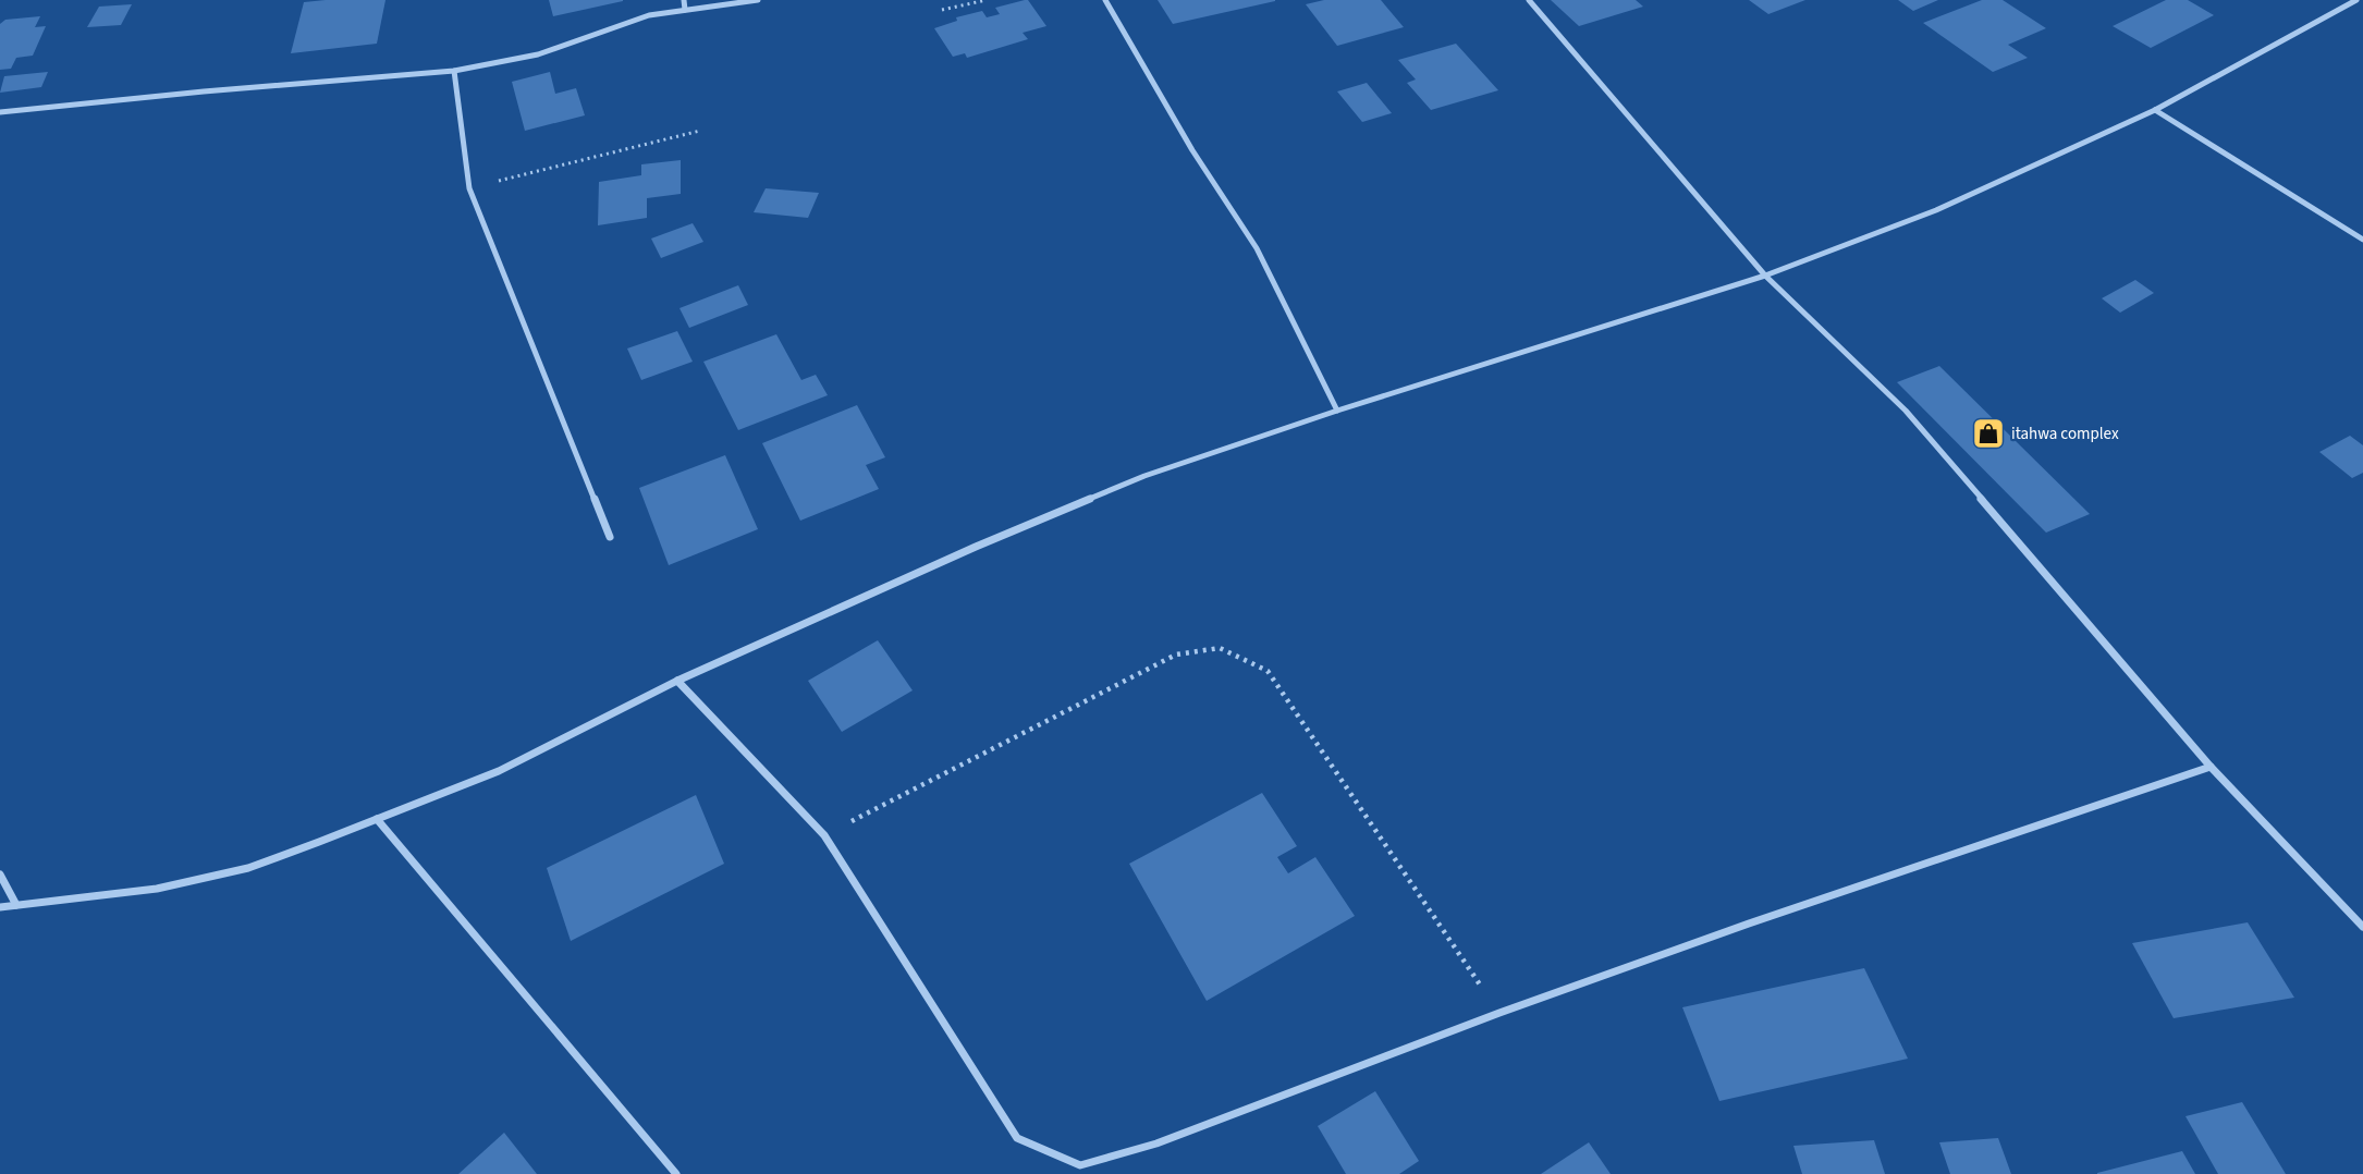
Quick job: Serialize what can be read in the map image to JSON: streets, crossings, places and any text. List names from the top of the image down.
{
  "places": {
    "shop": ["itahwa complex"]
  }
}
